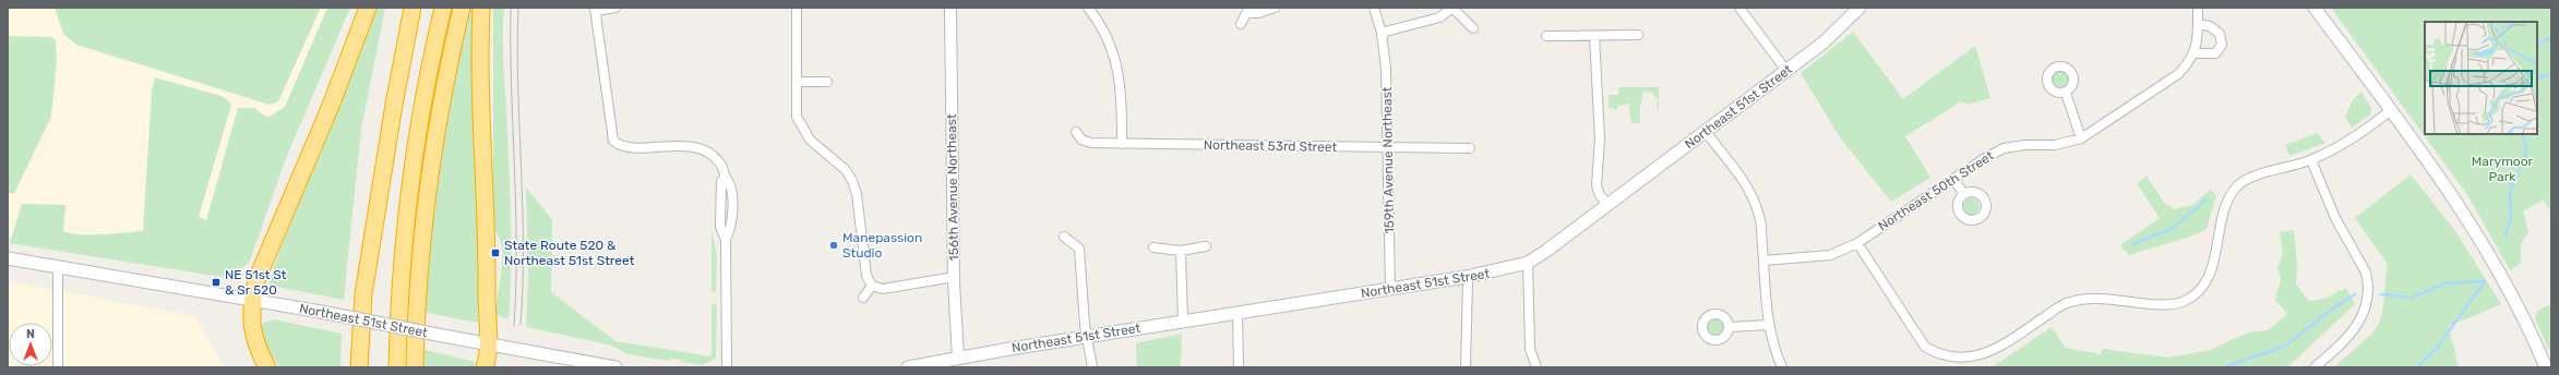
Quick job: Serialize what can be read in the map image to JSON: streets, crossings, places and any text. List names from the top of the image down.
{
  "streets": {
    "main road": ["Northeast 51st Street"],
    "street": [
      "Northeast 53rd Street",
      "159th Avenue Northeast",
      "156th Avenue Northeast",
      "Northeast 50th Street"
    ]
  },
  "crossings": [
    ["Northeast 51st Street", "159th Avenue Northeast"],
    ["Northeast 51st Street", "156th Avenue Northeast"],
    ["Northeast 53rd Street", "159th Avenue Northeast"]
  ],
  "parks": ["Marymoor Park"],
  "places": {
    "other": ["Manepassion Studio"],
    "transit": ["State Route 520 & Northeast 51st Street", "NE 51st St & Sr 520"]
  },
  "north": "top"
}
